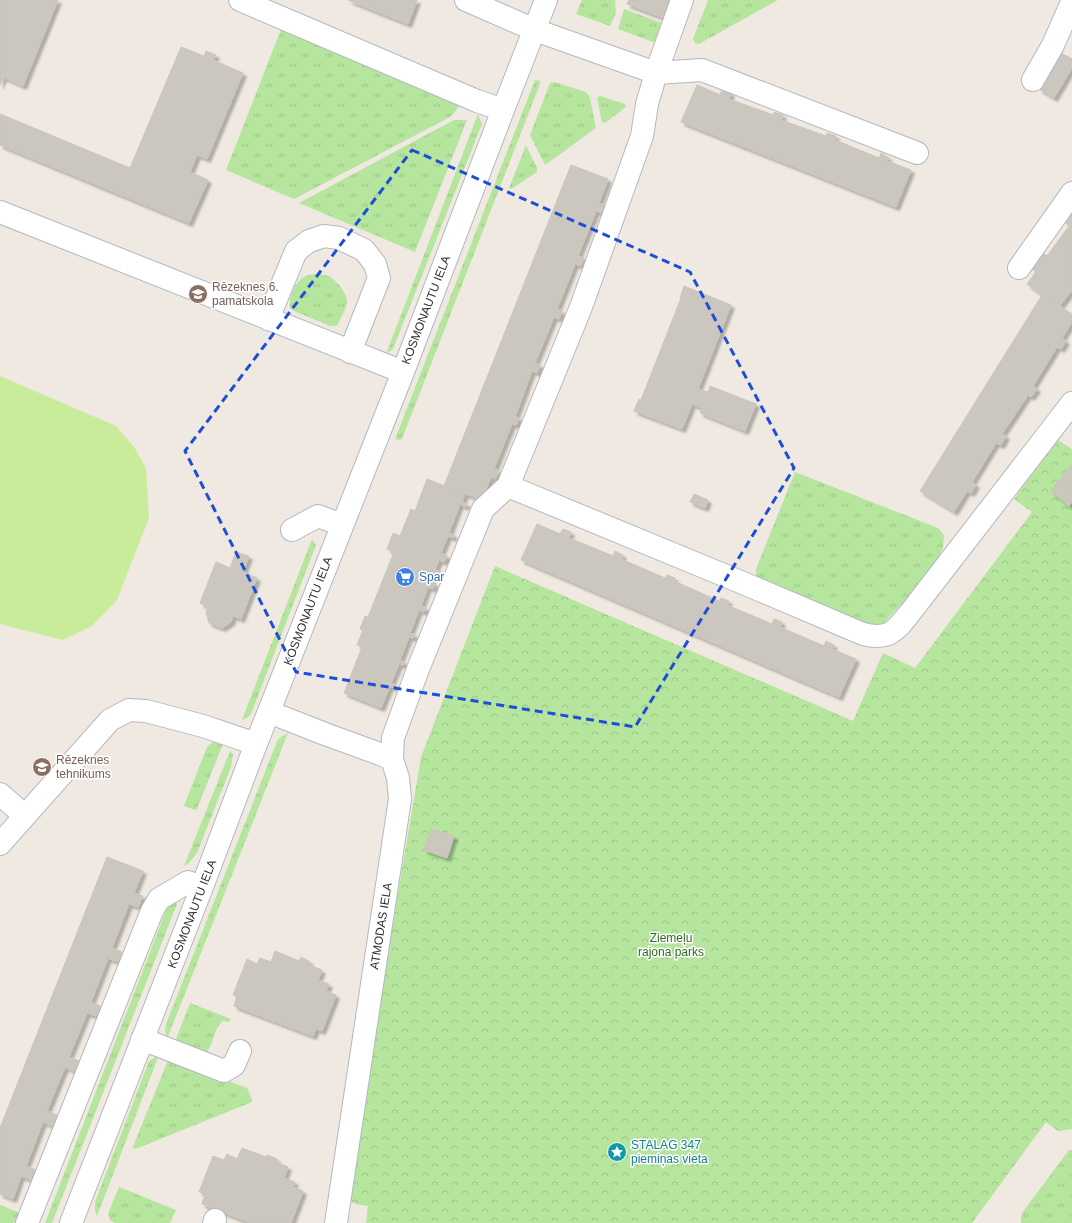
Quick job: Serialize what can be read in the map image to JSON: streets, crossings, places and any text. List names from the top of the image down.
{
  "streets": {
    "street": ["KOSMONAUTU IELA", "ATMODAS IELA"]
  },
  "parks": ["Ziemeļu rajona parks"],
  "places": {
    "school or university": ["Rēzeknes 6. pamatskola", "Rēzeknes tehnikums"],
    "supermarket": ["Spar"],
    "place": ["STALAG 347 piemiņas vieta"]
  }
}
